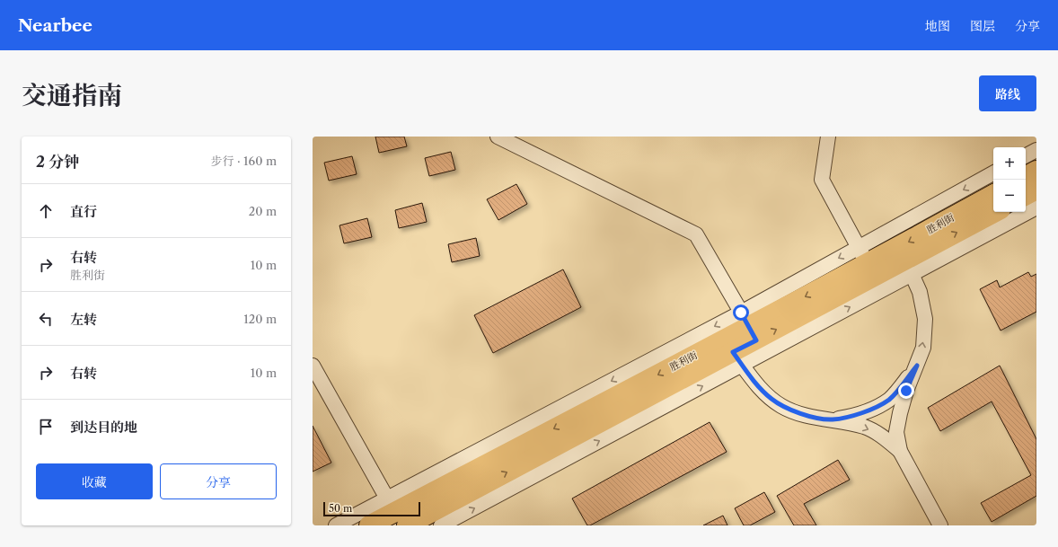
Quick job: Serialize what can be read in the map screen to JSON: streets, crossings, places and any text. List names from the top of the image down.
{
  "streets": {
    "main road": ["胜利街"]
  },
  "scale_bar": "50 m",
  "page": {
    "header": "Nearbee",
    "nav": ["地图", "图层", "分享"],
    "title": "交通指南",
    "buttons": [
      "路线",
      ["收藏", "分享"]
    ],
    "heading": ["2 分钟", "步行 · 160 m"],
    "map_buttons": ["+", "−"],
    "list": [
      ["直行", "20 m"],
      ["右转", "胜利街", "10 m"],
      ["左转", "120 m"],
      ["右转", "10 m"],
      "到达目的地"
    ],
    "scale": "50 m"
  }
}
